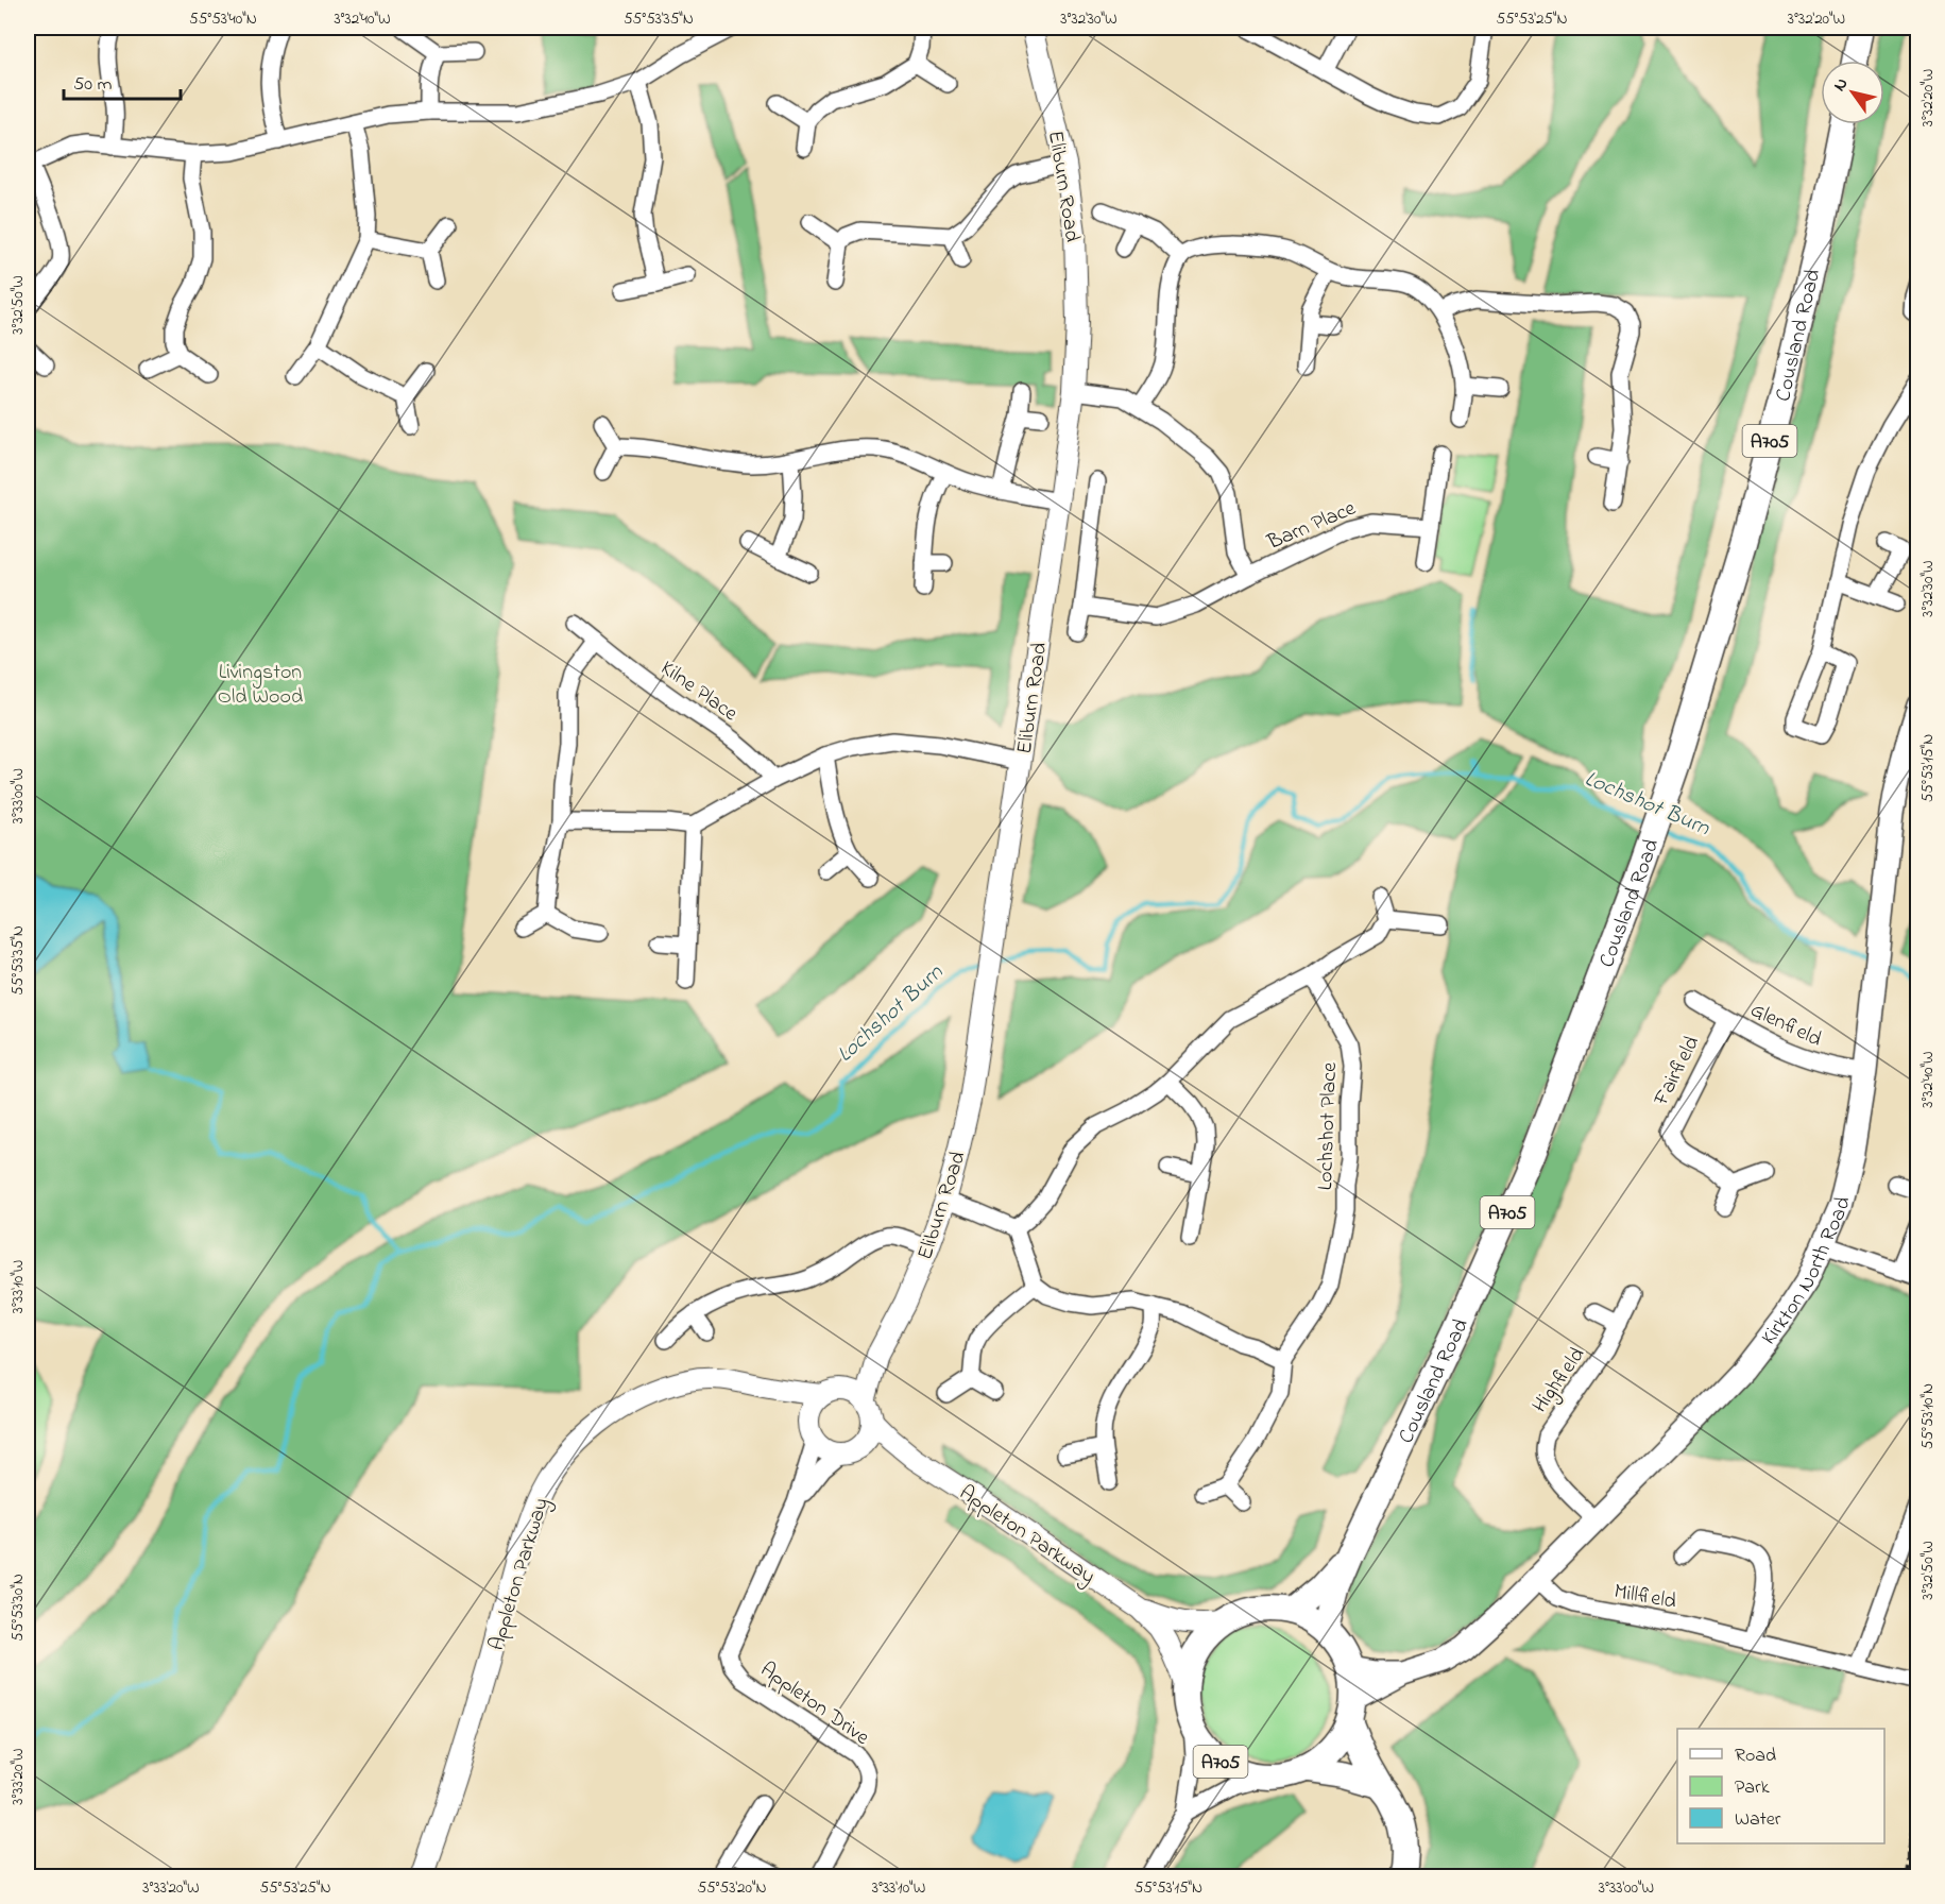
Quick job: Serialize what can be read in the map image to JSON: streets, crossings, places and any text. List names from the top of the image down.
{
  "streets": {
    "main road": ["Cousland Road", "A705", "Kirkton North Road"],
    "street": [
      "Eliburn Road",
      "Barn Place",
      "Kilne Place",
      "Glenfield",
      "Fairfield",
      "Lochshot Place",
      "Highfield",
      "Appleton Parkway",
      "Millfield",
      "Appleton Drive"
    ]
  },
  "crossings": [
    ["Eliburn Road", "Barn Place"],
    ["Eliburn Road", "Appleton Parkway"],
    ["Cousland Road", "A705"],
    ["Cousland Road", "Kirkton North Road"],
    ["Cousland Road", "Appleton Parkway"],
    ["A705", "Kirkton North Road"],
    ["A705", "Appleton Parkway"],
    ["Glenfield", "Fairfield"],
    ["Glenfield", "Kirkton North Road"],
    ["Kirkton North Road", "Highfield"],
    ["Kirkton North Road", "Appleton Parkway"],
    ["Kirkton North Road", "Millfield"]
  ],
  "water": ["Lochshot Burn"],
  "parks": ["Livingston Old Wood"],
  "legend": ["Road", "Park", "Water"],
  "scale_bar": "50 m",
  "north": "top left",
  "coordinates": [
    "55°53'40\"N",
    "3°32'40\"W",
    "55°53'35\"N",
    "3°32'30\"W",
    "55°53'25\"N",
    "3°32'20\"W",
    "3°32'50\"W",
    "55°53'15\"N",
    "3°33'00\"W",
    "3°33'10\"W",
    "55°53'10\"N",
    "55°53'30\"N",
    "3°33'20\"W",
    "55°53'20\"N"
  ]
}
